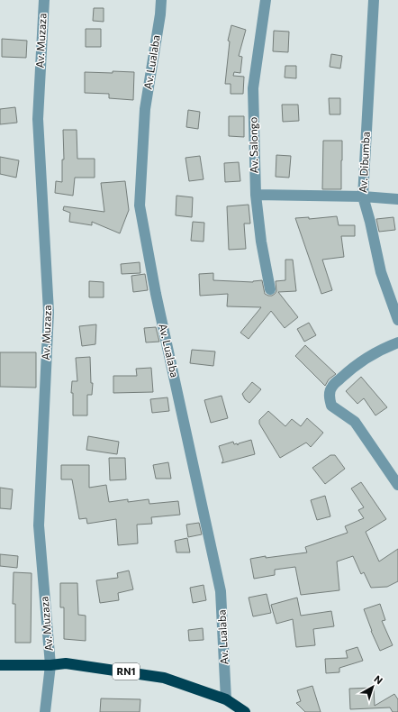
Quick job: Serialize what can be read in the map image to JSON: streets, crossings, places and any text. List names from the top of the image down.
{
  "streets": {
    "highway": ["RN1"],
    "street": [
      "Av. Muzaza",
      "Av. Lualaba",
      "Av. Salongo",
      "Av. Dibumba"
    ]
  },
  "crossings": [
    ["Av. Muzaza", "RN1"],
    ["Av. Lualaba", "RN1"]
  ],
  "north": "top right"
}
